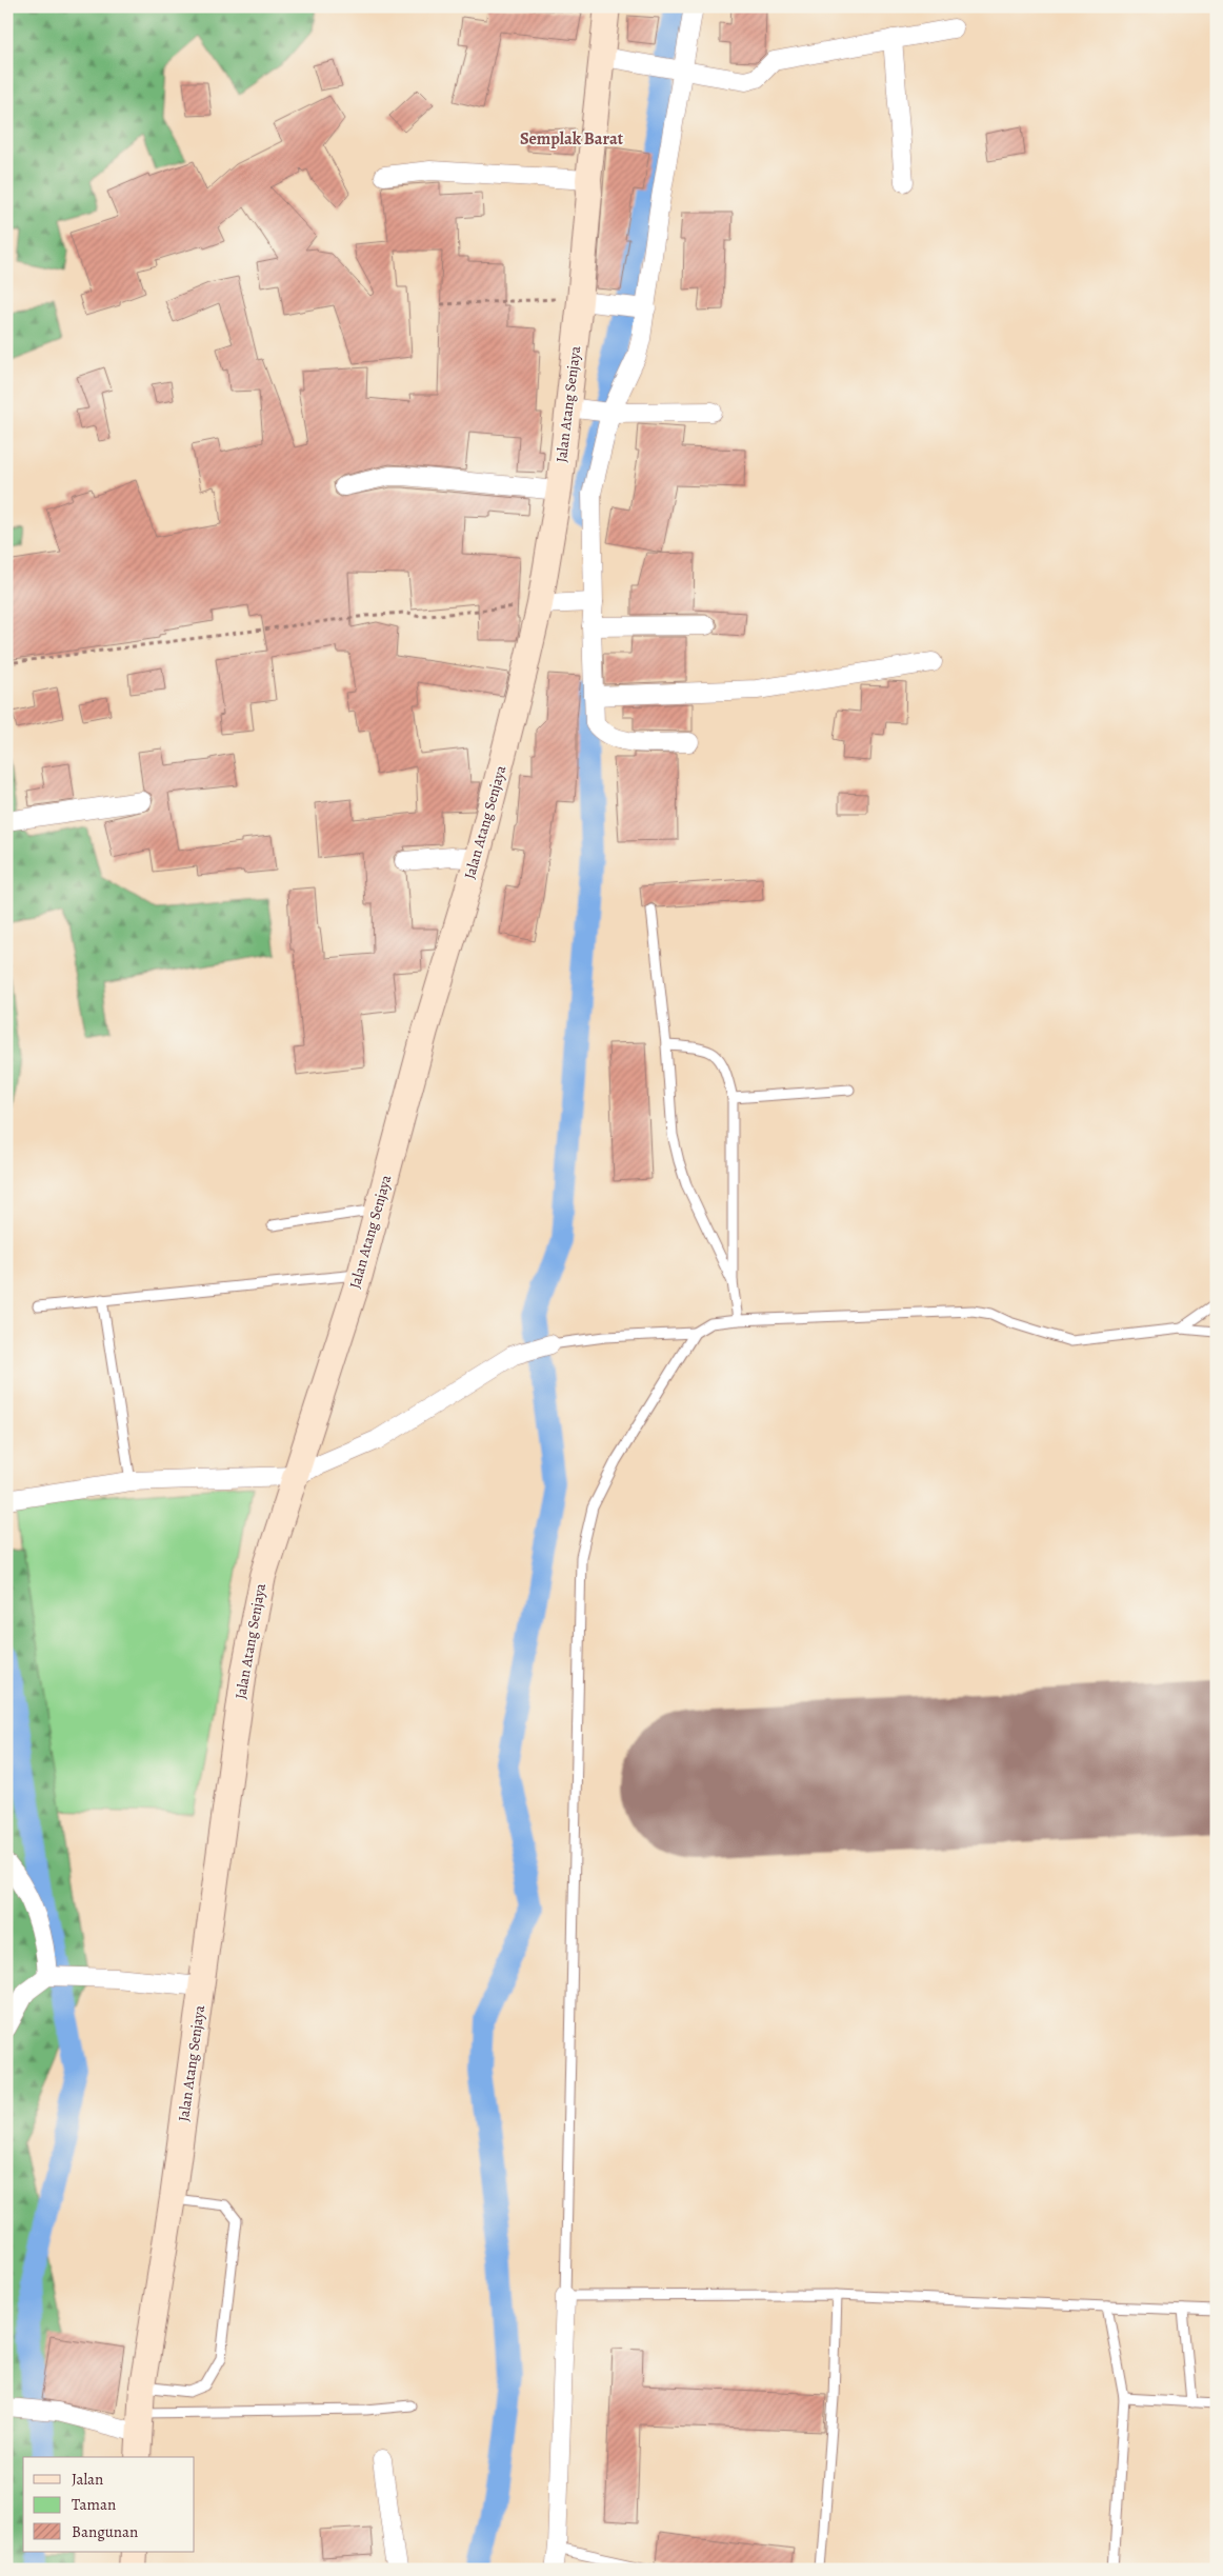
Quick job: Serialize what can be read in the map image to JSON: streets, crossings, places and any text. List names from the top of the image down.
{
  "streets": {
    "main road": ["Jalan Atang Senjaya"]
  },
  "districts": ["Semplak Barat"],
  "legend": ["Jalan", "Taman", "Bangunan"]
}
